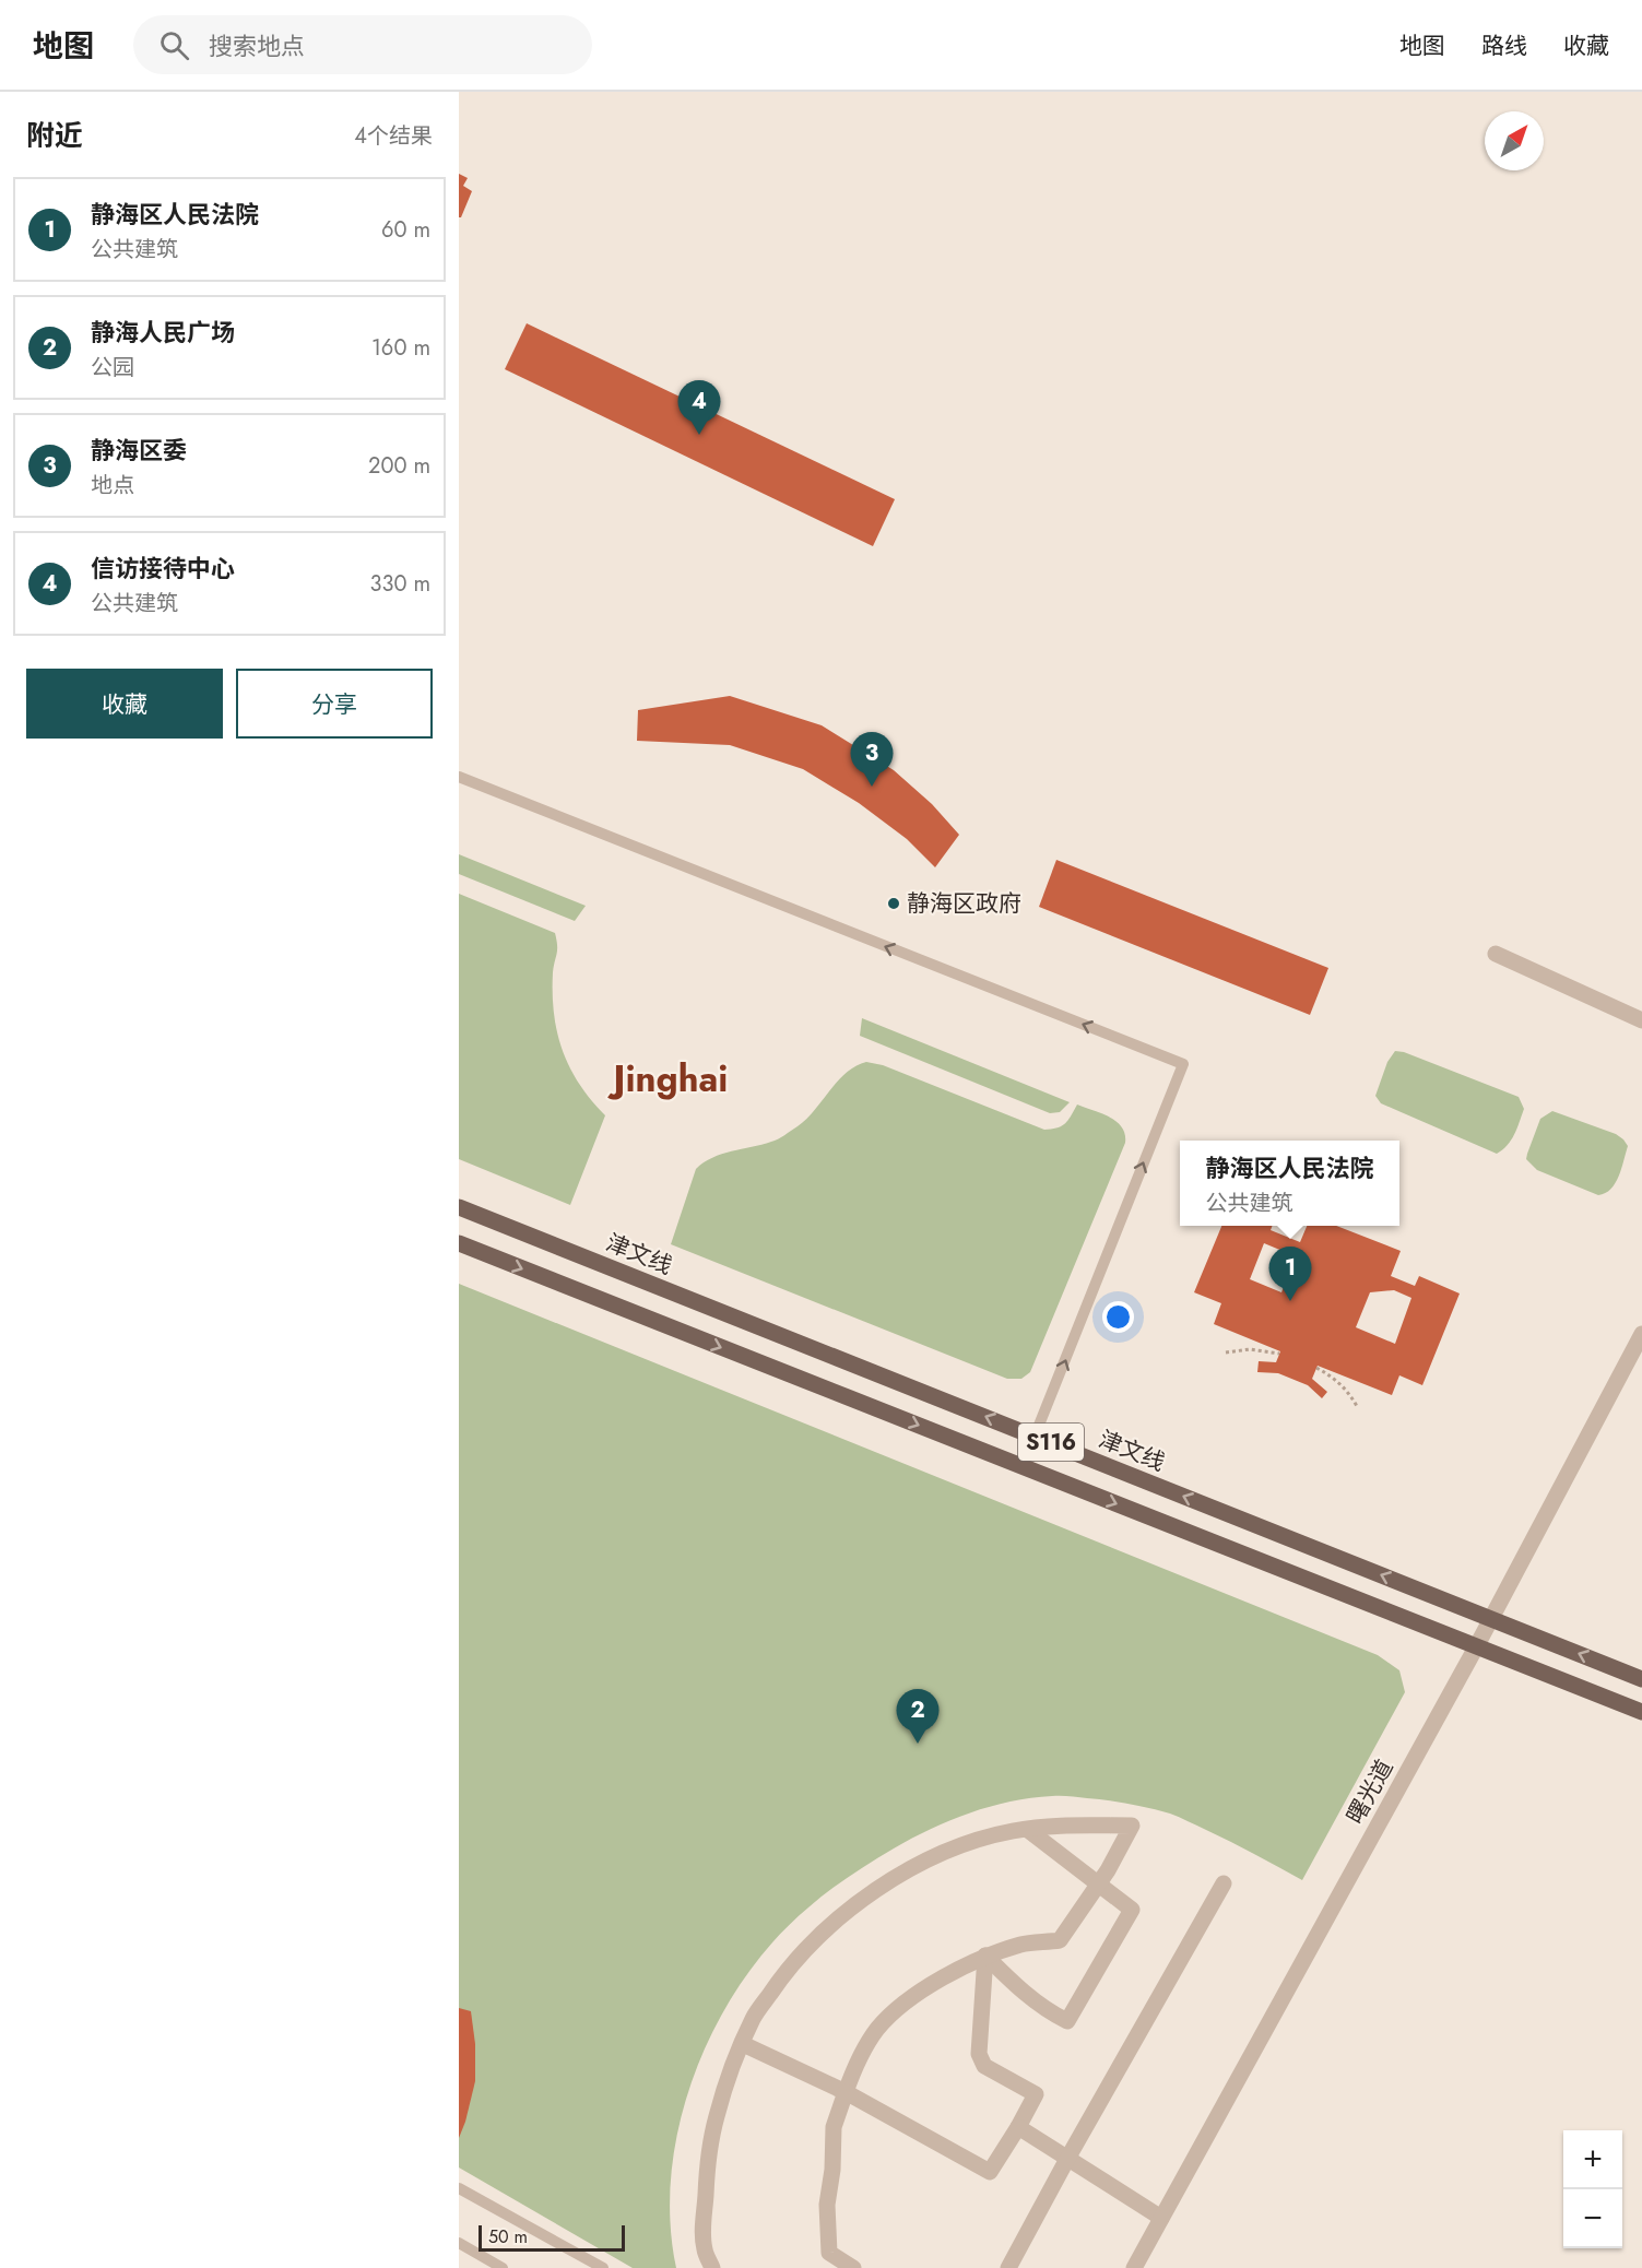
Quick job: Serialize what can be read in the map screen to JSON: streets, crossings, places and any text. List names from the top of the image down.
{
  "streets": {
    "main road": ["津文线", "S116"],
    "street": ["曙光道"]
  },
  "crossings": [
    ["津文线", "曙光道"],
    ["S116", "曙光道"]
  ],
  "districts": ["Jinghai"],
  "places": ["静海区政府"],
  "scale_bar": "50 m",
  "north": "top right",
  "page": {
    "header": "地图",
    "search": "搜索地点",
    "nav": ["地图", "路线", "收藏"],
    "heading": ["附近", "4个结果"],
    "list": [
      {
        "mark": "1",
        "name": "静海区人民法院",
        "note": "公共建筑",
        "value": "60 m"
      },
      {
        "mark": "2",
        "name": "静海人民广场",
        "note": "公园",
        "value": "160 m"
      },
      {
        "mark": "3",
        "name": "静海区委",
        "note": "地点",
        "value": "200 m"
      },
      {
        "mark": "4",
        "name": "信访接待中心",
        "note": "公共建筑",
        "value": "330 m"
      }
    ],
    "pins": [
      "4",
      "3",
      "1",
      "2"
    ],
    "buttons": ["收藏", "分享"],
    "popup": ["静海区人民法院", "公共建筑"],
    "map_buttons": ["+", "−"],
    "scale": "50 m"
  }
}
